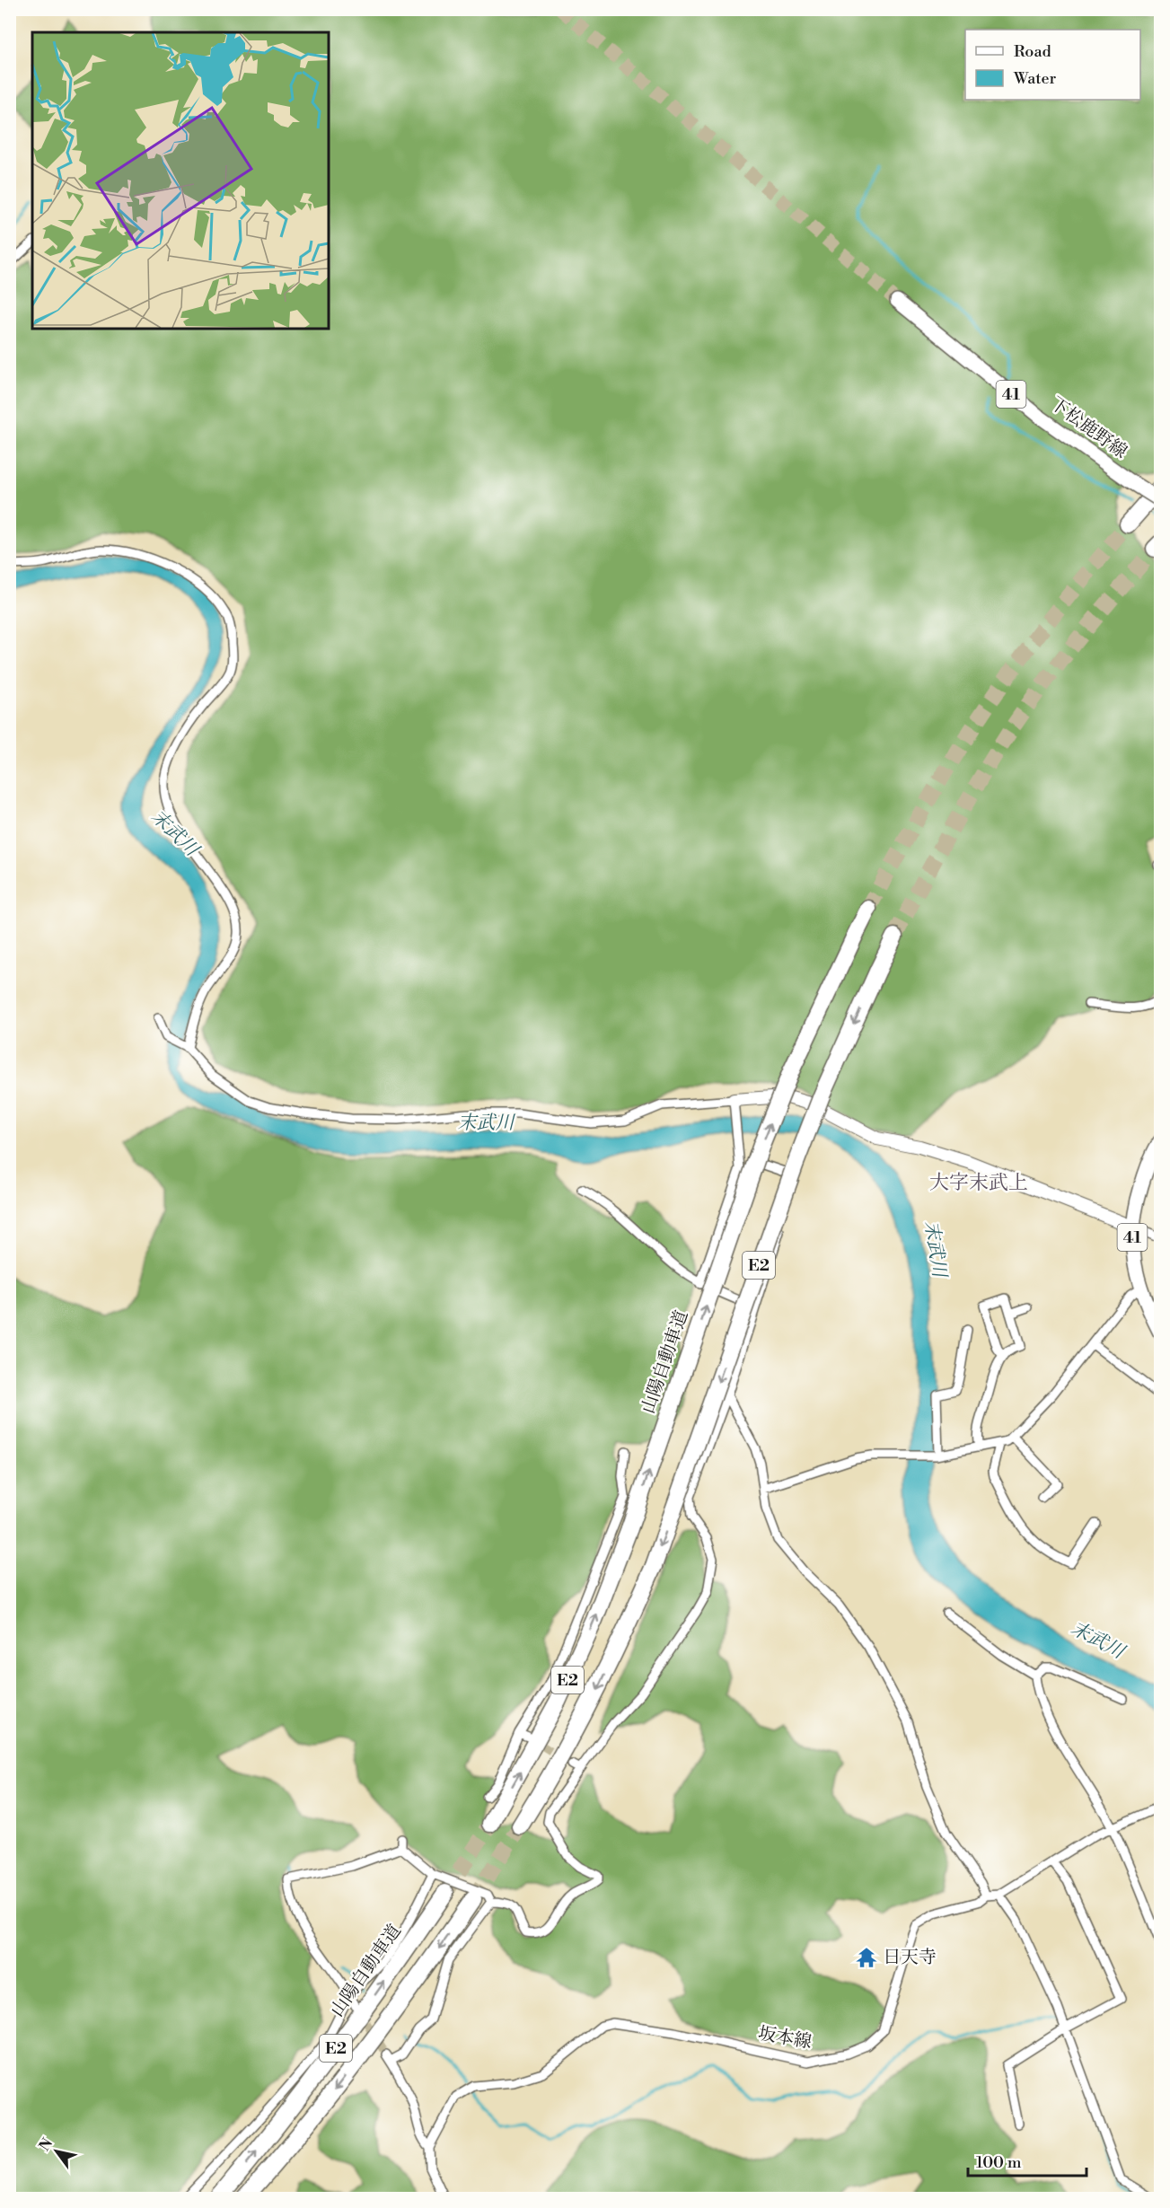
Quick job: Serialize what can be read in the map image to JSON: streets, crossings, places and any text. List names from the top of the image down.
{
  "streets": {
    "highway": ["E2", "山陽自動車道"],
    "main road": ["41", "下松鹿野線"],
    "street": ["坂本線"]
  },
  "districts": ["大字末武上"],
  "water": ["末武川"],
  "places": {
    "temple": ["日天寺"]
  },
  "legend": ["Road", "Water"],
  "scale_bar": "100 m",
  "north": "top left"
}
